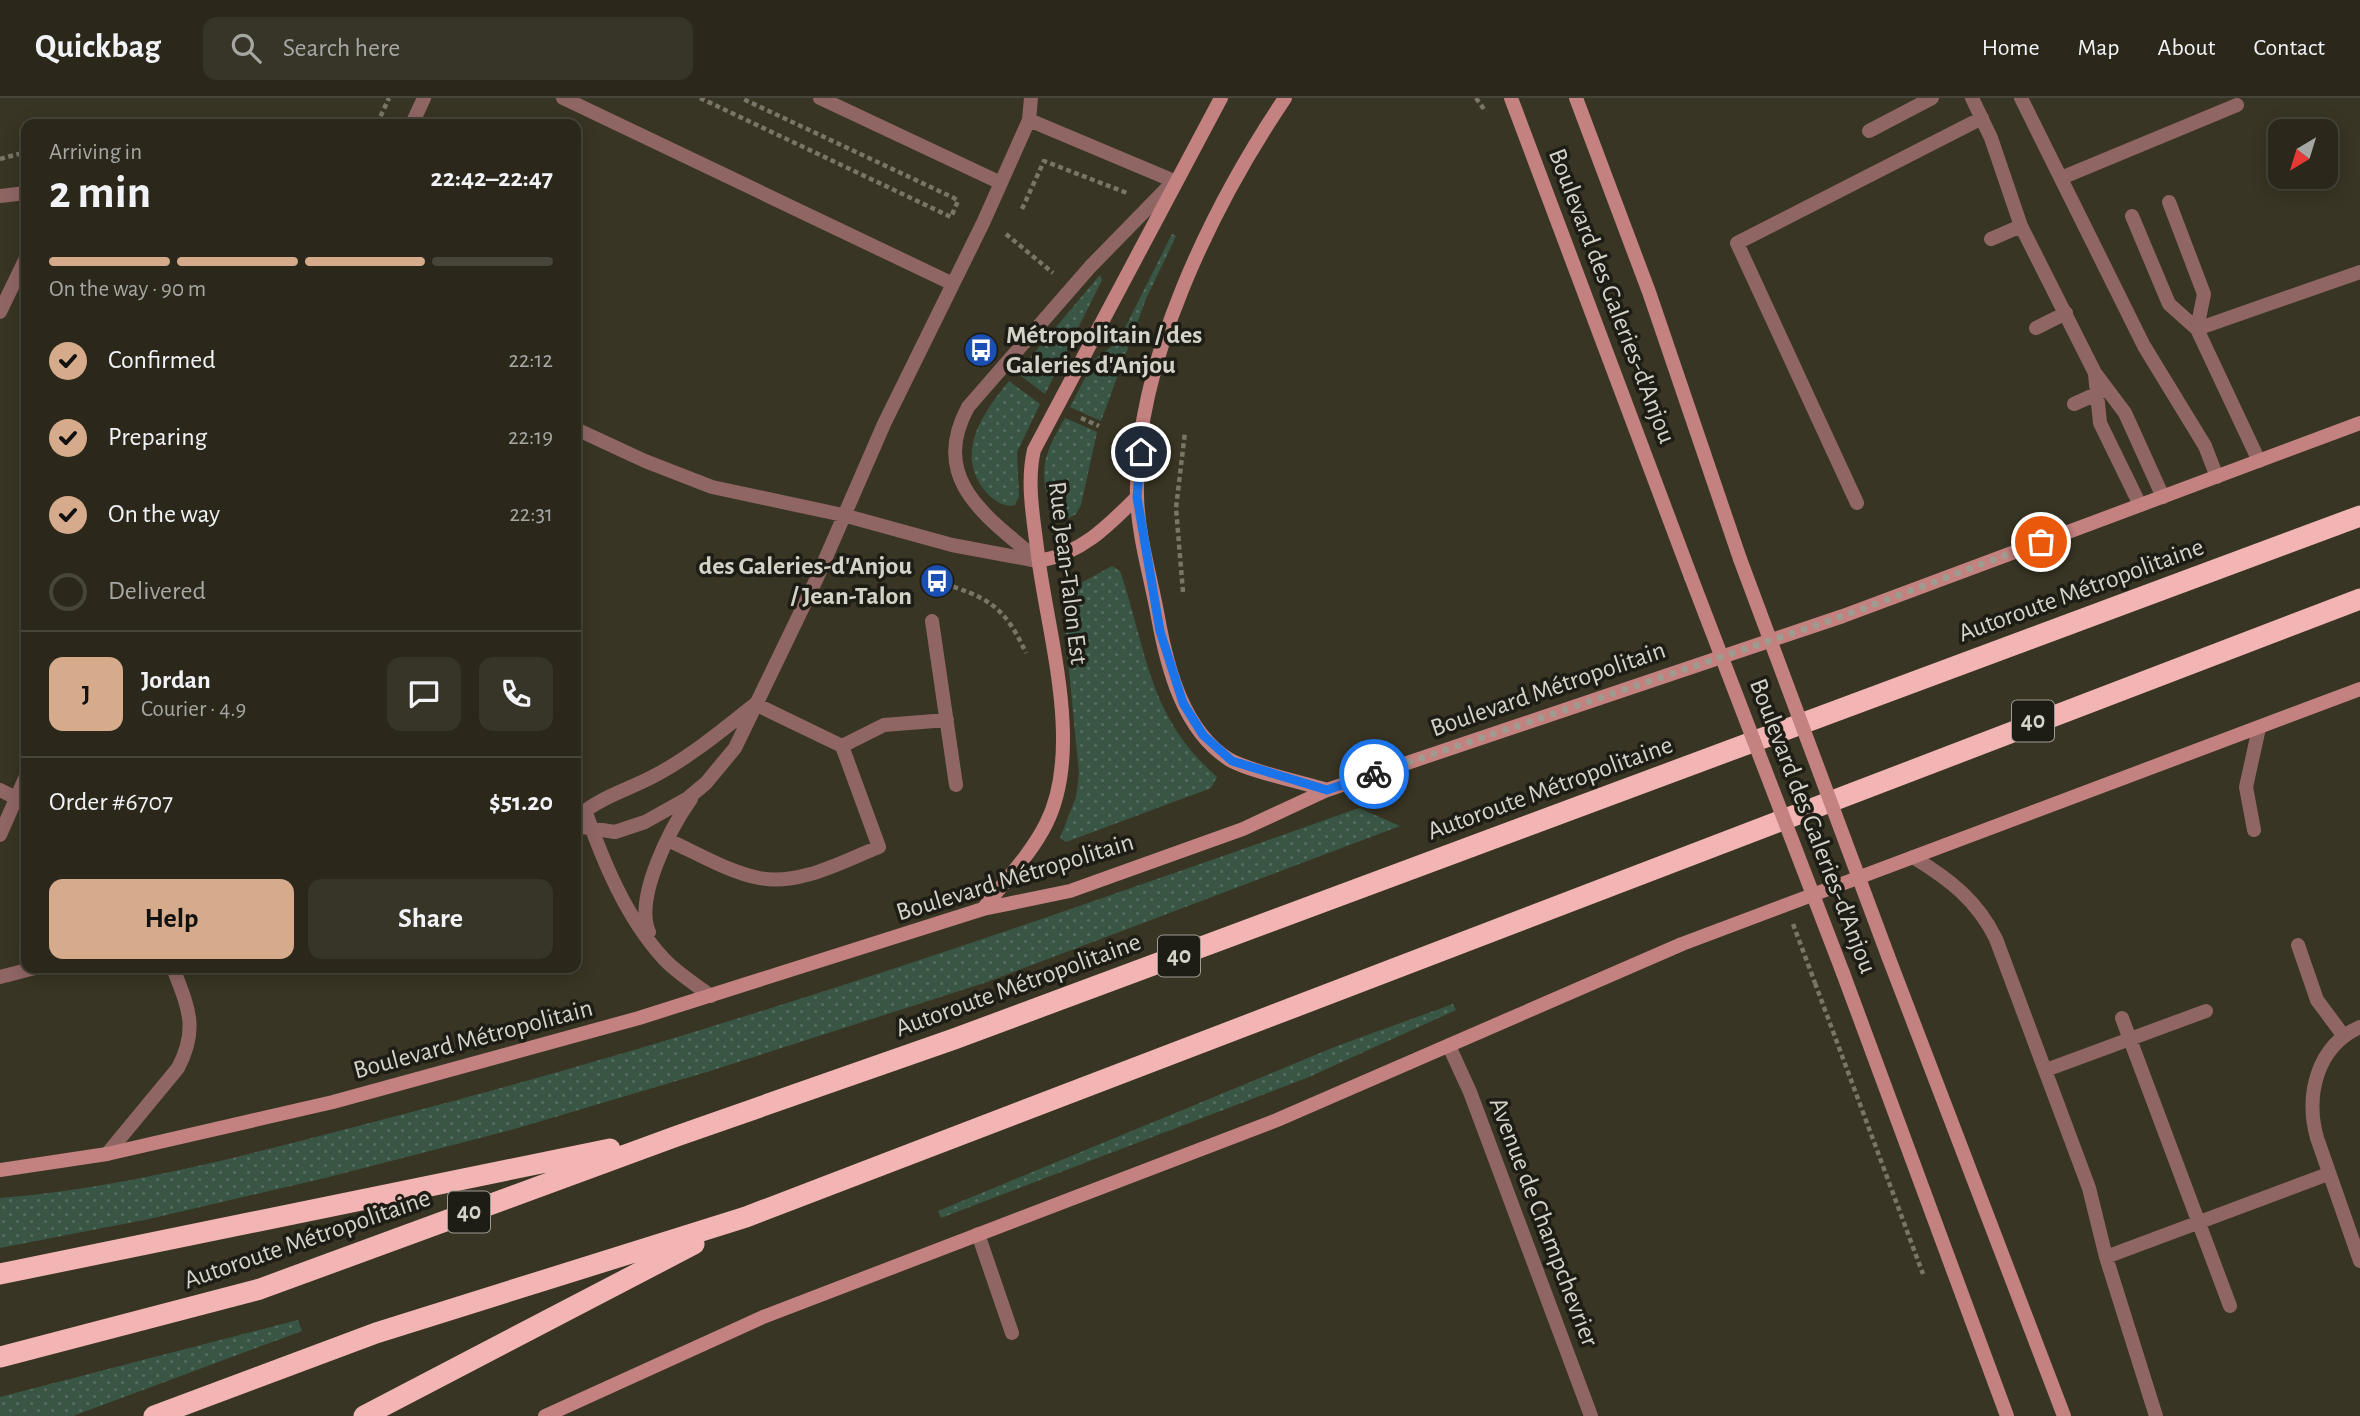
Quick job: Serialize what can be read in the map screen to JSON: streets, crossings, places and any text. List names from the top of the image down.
{
  "streets": {
    "highway": ["Autoroute Métropolitaine", "40"],
    "main road": ["Boulevard des Galeries-d'Anjou", "Rue Jean-Talon Est", "Boulevard Métropolitain"],
    "street": ["Avenue de Champchevrier"]
  },
  "crossings": [
    ["Rue Jean-Talon Est", "Boulevard Métropolitain"]
  ],
  "places": {
    "bus stop": ["Métropolitain / des Galeries d'Anjou", "des Galeries-d'Anjou / Jean-Talon"]
  },
  "north": "bottom left",
  "page": {
    "header": "Quickbag",
    "search": "Search here",
    "nav": [
      "Home",
      "Map",
      "About",
      "Contact"
    ],
    "heading": ["2 min", "Arriving in", "22:42–22:47"],
    "panel": [
      "Jordan",
      "Courier · 4.9",
      "Order #6707",
      "$51.20"
    ],
    "bar": "On the way · 90 m",
    "list": [
      ["Confirmed", "22:12"],
      ["Preparing", "22:19"],
      ["On the way", "22:31"],
      "Delivered"
    ],
    "round": "J",
    "buttons": ["Help", "Share"]
  }
}
